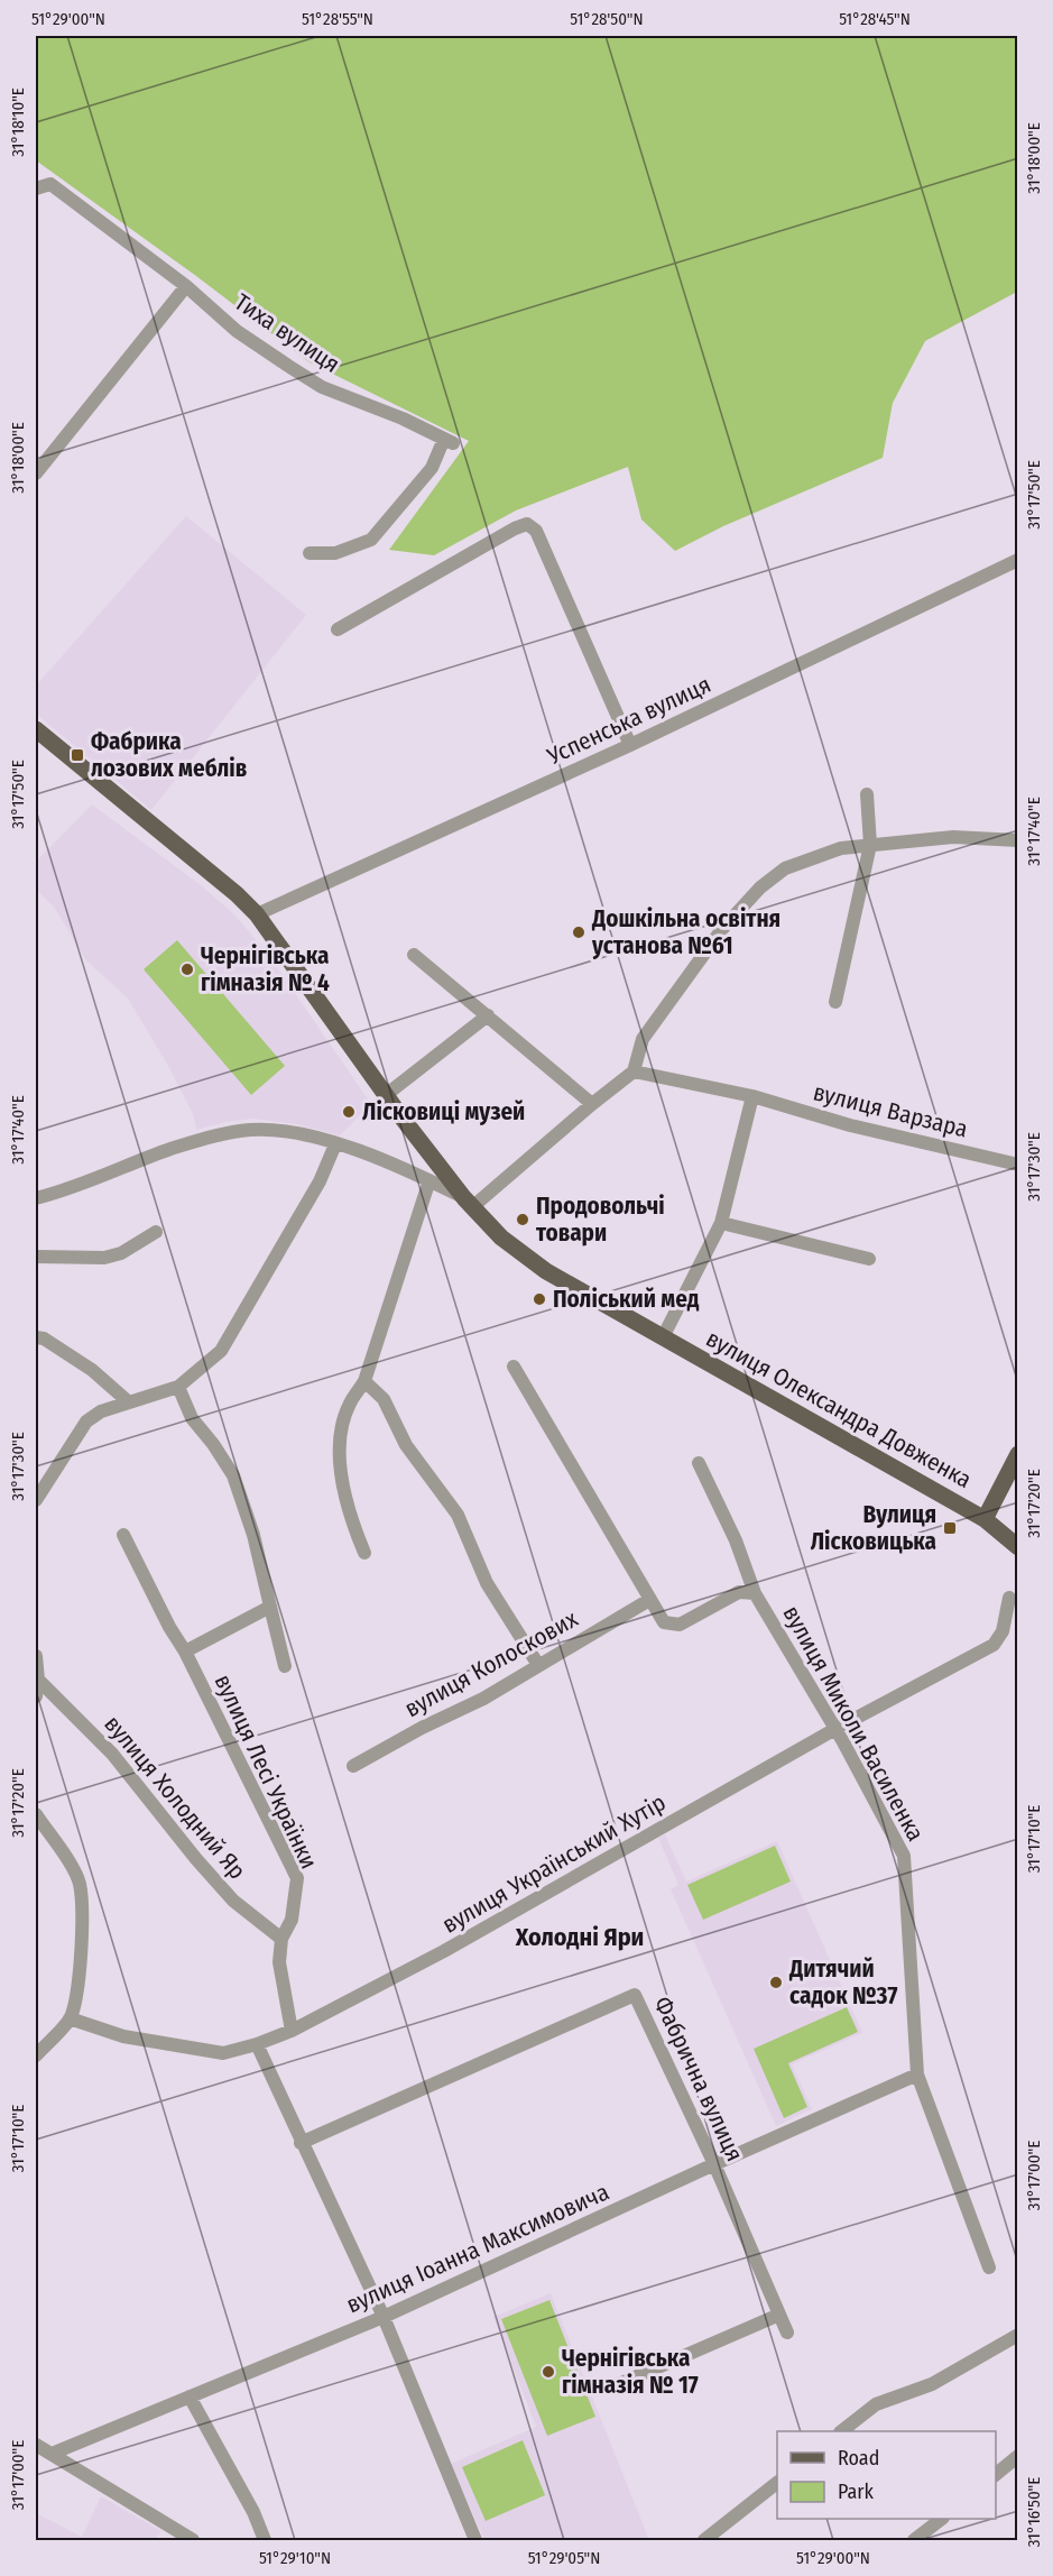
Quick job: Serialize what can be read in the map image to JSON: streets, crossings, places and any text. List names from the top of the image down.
{
  "streets": {
    "main road": ["вулиця Олександра Довженка"],
    "street": [
      "Тиха вулиця",
      "Успенська вулиця",
      "вулиця Варзара",
      "вулиця Колоскових",
      "вулиця Миколи Василенка",
      "вулиця Лесі Українки",
      "вулиця Холодний Яр",
      "вулиця Український Хутір",
      "Фабрична вулиця",
      "вулиця Іоанна Максимовича"
    ]
  },
  "crossings": [
    ["Успенська вулиця", "вулиця Олександра Довженка"],
    ["вулиця Колоскових", "вулиця Миколи Василенка"],
    ["вулиця Миколи Василенка", "вулиця Український Хутір"],
    ["вулиця Миколи Василенка", "вулиця Іоанна Максимовича"],
    ["вулиця Лесі Українки", "вулиця Холодний Яр"],
    ["вулиця Лесі Українки", "вулиця Український Хутір"],
    ["Фабрична вулиця", "вулиця Іоанна Максимовича"]
  ],
  "districts": ["Холодні Яри"],
  "places": {
    "transit": ["Фабрика лозових меблів", "Вулиця Лісковицька"],
    "other": [
      "Дошкільна освітня установа №61",
      "Чернігівська гімназія № 4",
      "Лісковиці музей",
      "Продовольчі товари",
      "Поліський мед",
      "Дитячий садок №37",
      "Чернігівська гімназія № 17"
    ]
  },
  "legend": ["Road", "Park"],
  "coordinates": [
    "51°29'00\"N",
    "51°28'55\"N",
    "51°28'50\"N",
    "51°28'45\"N",
    "31°18'10\"E",
    "31°18'00\"E",
    "31°17'50\"E",
    "31°17'40\"E",
    "31°17'30\"E",
    "31°17'20\"E",
    "31°17'10\"E",
    "31°17'00\"E",
    "31°16'50\"E",
    "51°29'10\"N",
    "51°29'05\"N"
  ]
}
